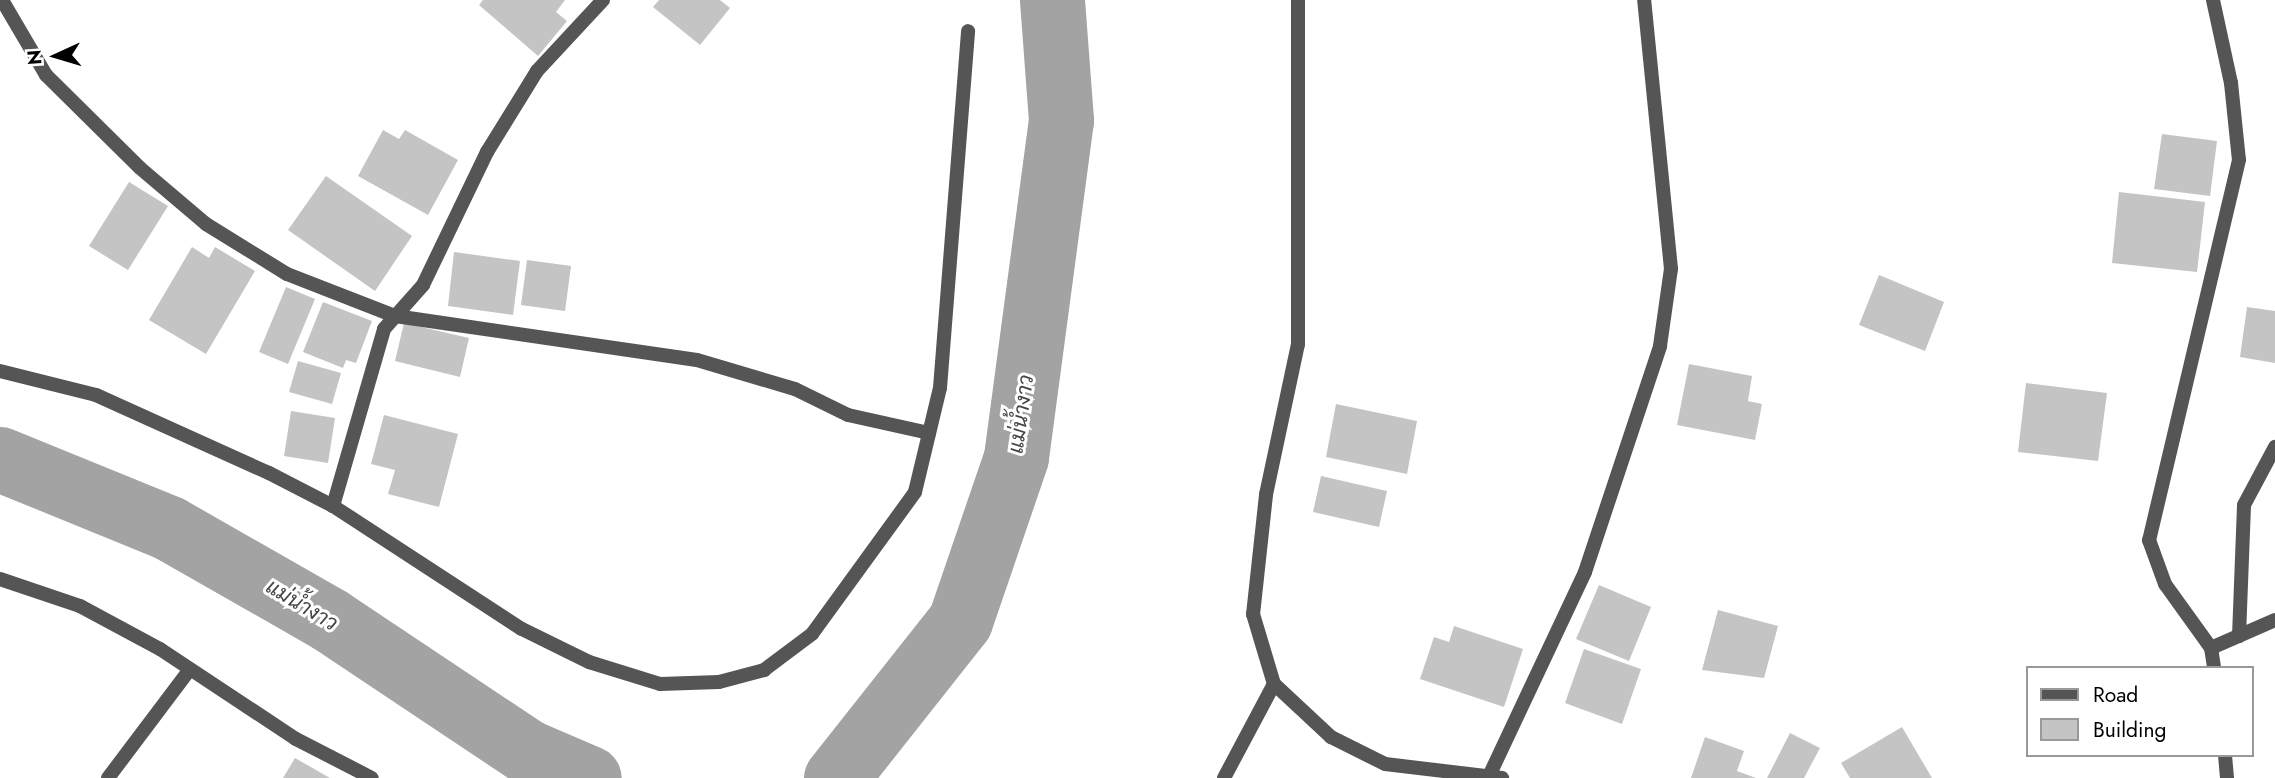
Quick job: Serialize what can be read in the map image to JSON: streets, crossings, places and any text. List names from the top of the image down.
{
  "water": ["แม่น้ำงาว"],
  "legend": ["Road", "Building"],
  "north": "left"
}
